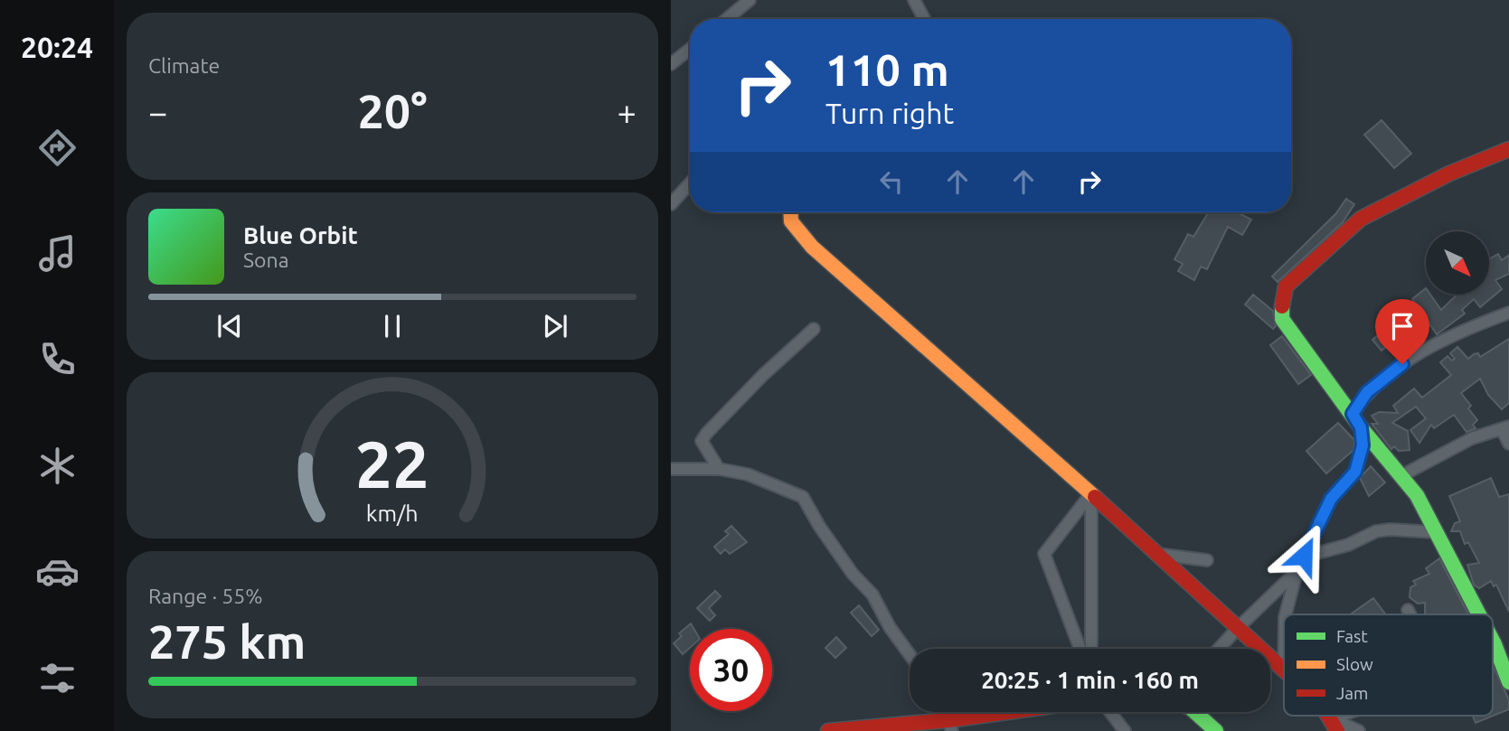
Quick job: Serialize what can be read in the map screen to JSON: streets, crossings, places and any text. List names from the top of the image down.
{
  "legend": ["Fast", "Slow", "Jam"],
  "north": "bottom right",
  "page": {
    "tabs": "20:24",
    "tile": [
      "Climate",
      ["Range · 55%", "275 km"]
    ],
    "turn": ["110 m", "Turn right"],
    "heat": ["−", "20°", "+"],
    "song": ["Blue Orbit", "Sona"],
    "limit": "30",
    "trip": "20:25 · 1 min · 160 m",
    "gauge": ["22", "km/h"]
  }
}
